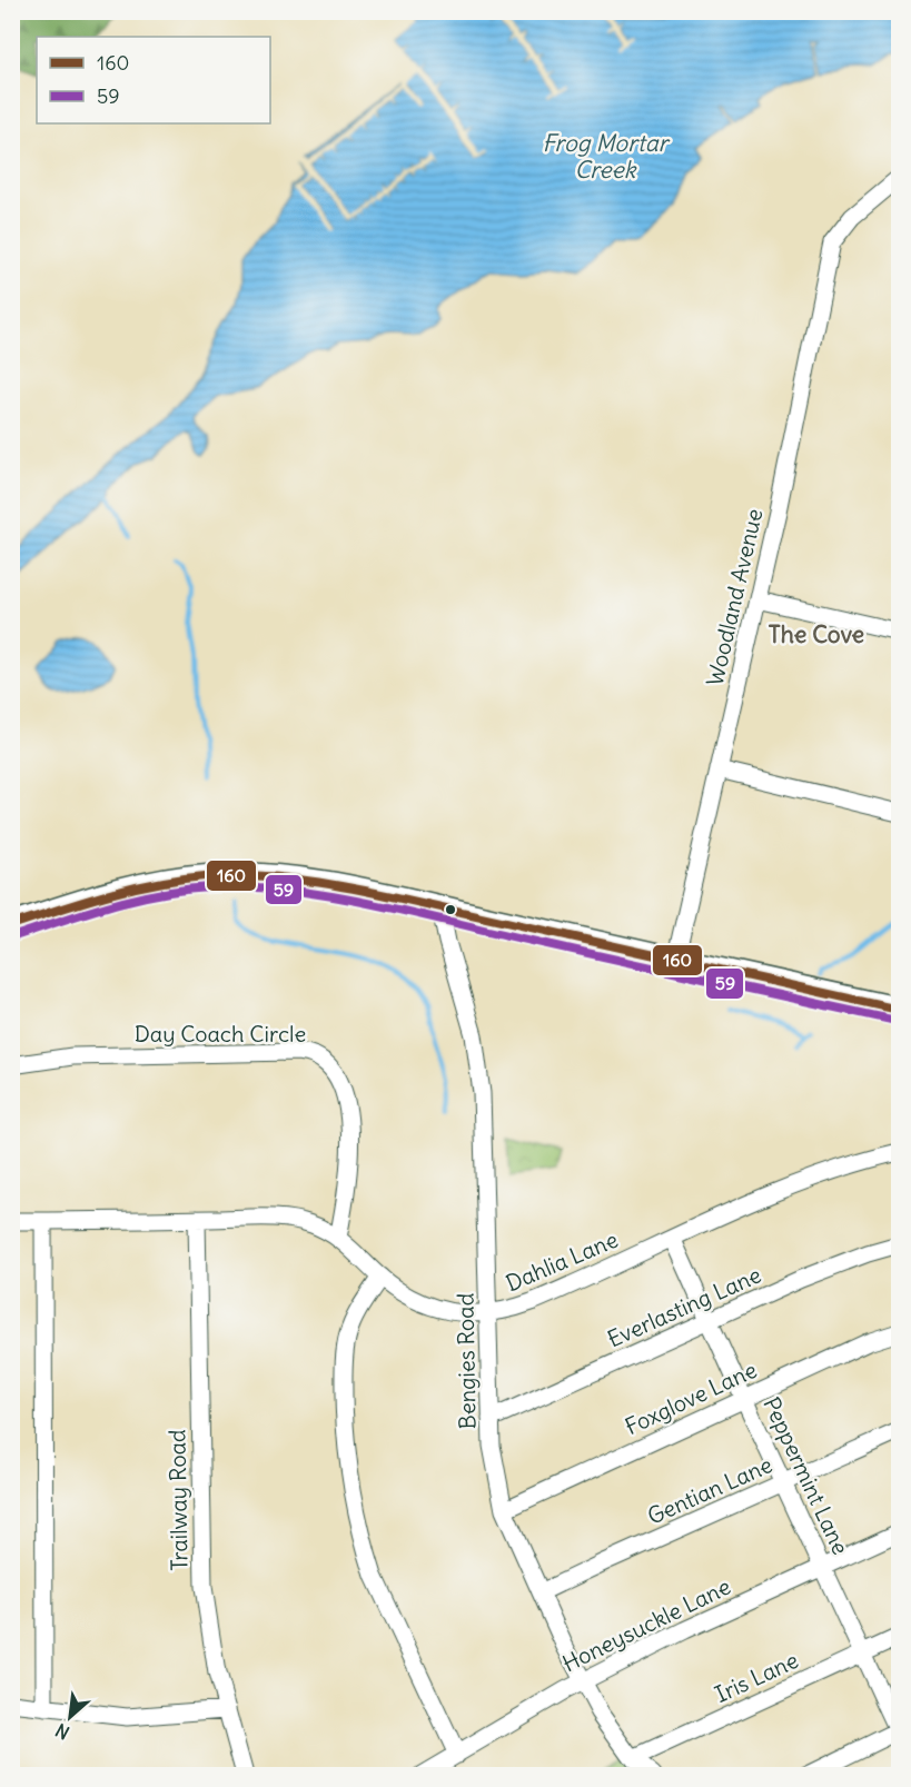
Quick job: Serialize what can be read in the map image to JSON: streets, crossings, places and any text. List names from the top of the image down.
{
  "streets": {
    "street": [
      "Woodland Avenue",
      "Day Coach Circle",
      "Dahlia Lane",
      "Everlasting Lane",
      "Bengies Road",
      "Foxglove Lane",
      "Peppermint Lane",
      "Gentian Lane",
      "Trailway Road",
      "Honeysuckle Lane",
      "Iris Lane"
    ]
  },
  "crossings": [
    ["Day Coach Circle", "Dahlia Lane"],
    ["Dahlia Lane", "Bengies Road"],
    ["Dahlia Lane", "Peppermint Lane"],
    ["Dahlia Lane", "Trailway Road"],
    ["Everlasting Lane", "Bengies Road"],
    ["Everlasting Lane", "Peppermint Lane"],
    ["Bengies Road", "Foxglove Lane"],
    ["Bengies Road", "Gentian Lane"],
    ["Bengies Road", "Honeysuckle Lane"],
    ["Bengies Road", "Iris Lane"],
    ["Foxglove Lane", "Peppermint Lane"],
    ["Peppermint Lane", "Gentian Lane"],
    ["Peppermint Lane", "Honeysuckle Lane"],
    ["Peppermint Lane", "Iris Lane"]
  ],
  "districts": ["The Cove"],
  "water": ["Frog Mortar Creek"],
  "lines": ["transit line 160", "transit line 59"],
  "legend": ["160", "59"],
  "north": "bottom left"
}
